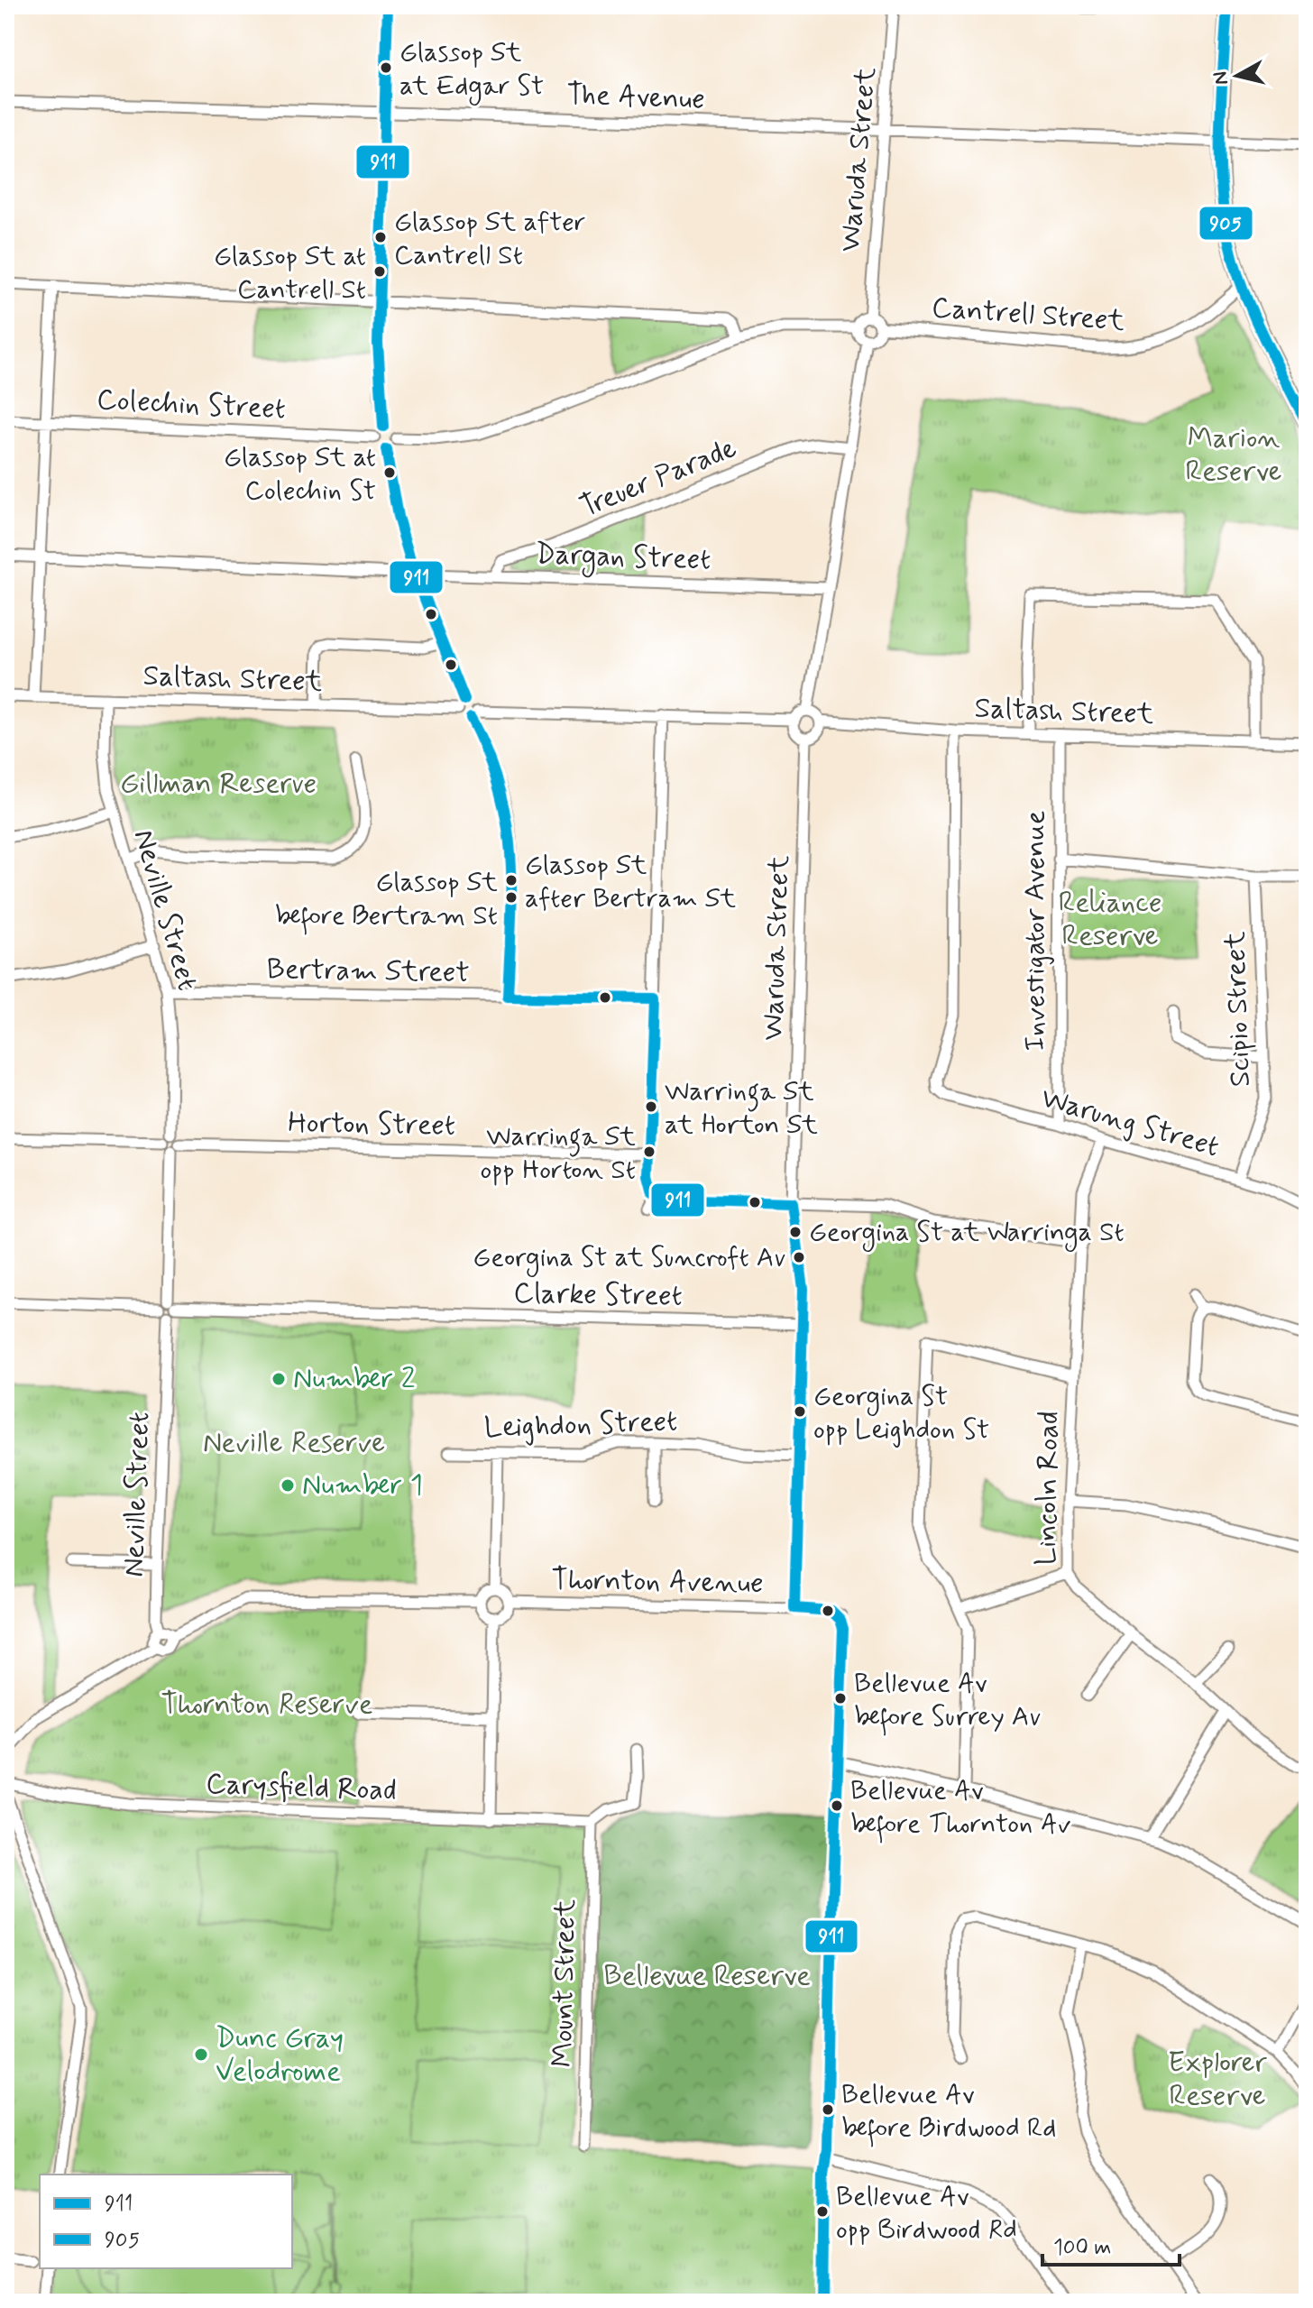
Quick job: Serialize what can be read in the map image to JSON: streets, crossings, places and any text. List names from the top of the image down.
{
  "streets": {
    "street": [
      "The Avenue",
      "Waruda Street",
      "Cantrell Street",
      "Colechin Street",
      "Treuer Parade",
      "Dargan Street",
      "Saltash Street",
      "Neville Street",
      "Investigator Avenue",
      "Bertram Street",
      "Scipio Street",
      "Warung Street",
      "Horton Street",
      "Clarke Street",
      "Leighdon Street",
      "Lincoln Road",
      "Thornton Avenue",
      "Carysfield Road",
      "Mount Street"
    ]
  },
  "crossings": [
    ["The Avenue", "Waruda Street"],
    ["Waruda Street", "Cantrell Street"],
    ["Waruda Street", "Saltash Street"],
    ["Waruda Street", "Clarke Street"],
    ["Waruda Street", "Leighdon Street"],
    ["Waruda Street", "Thornton Avenue"],
    ["Treuer Parade", "Dargan Street"],
    ["Saltash Street", "Neville Street"],
    ["Saltash Street", "Investigator Avenue"],
    ["Saltash Street", "Warung Street"],
    ["Neville Street", "Bertram Street"],
    ["Neville Street", "Horton Street"],
    ["Investigator Avenue", "Warung Street"],
    ["Scipio Street", "Warung Street"],
    ["Warung Street", "Lincoln Road"],
    ["Carysfield Road", "Mount Street"]
  ],
  "parks": [
    "Marion Reserve",
    "Gillman Reserve",
    "Reliance Reserve",
    "Neville Reserve",
    "Thornton Reserve",
    "Bellevue Reserve",
    "Explorer Reserve"
  ],
  "places": [
    "Glassop St at Edgar St",
    "Glassop St after Cantrell St",
    "Glassop St at Cantrell St",
    "Glassop St at Colechin St",
    "Glassop St after Bertram St",
    "Glassop St before Bertram St",
    "Warringa St at Horton St",
    "Warringa St opp Horton St",
    "Georgina St at Warringa St",
    "Georgina St at Suncroft Av",
    "Number 2",
    "Georgina St opp Leighdon St",
    "Number 1",
    "Bellevue Av before Surrey Av",
    "Bellevue Av before Thornton Av",
    "Dunc Gray Velodrome",
    "Bellevue Av before Birdwood Rd",
    "Bellevue Av opp Birdwood Rd"
  ],
  "lines": ["transit line 911", "transit line 905"],
  "legend": ["911", "905"],
  "scale_bar": "100 m",
  "north": "left"
}
